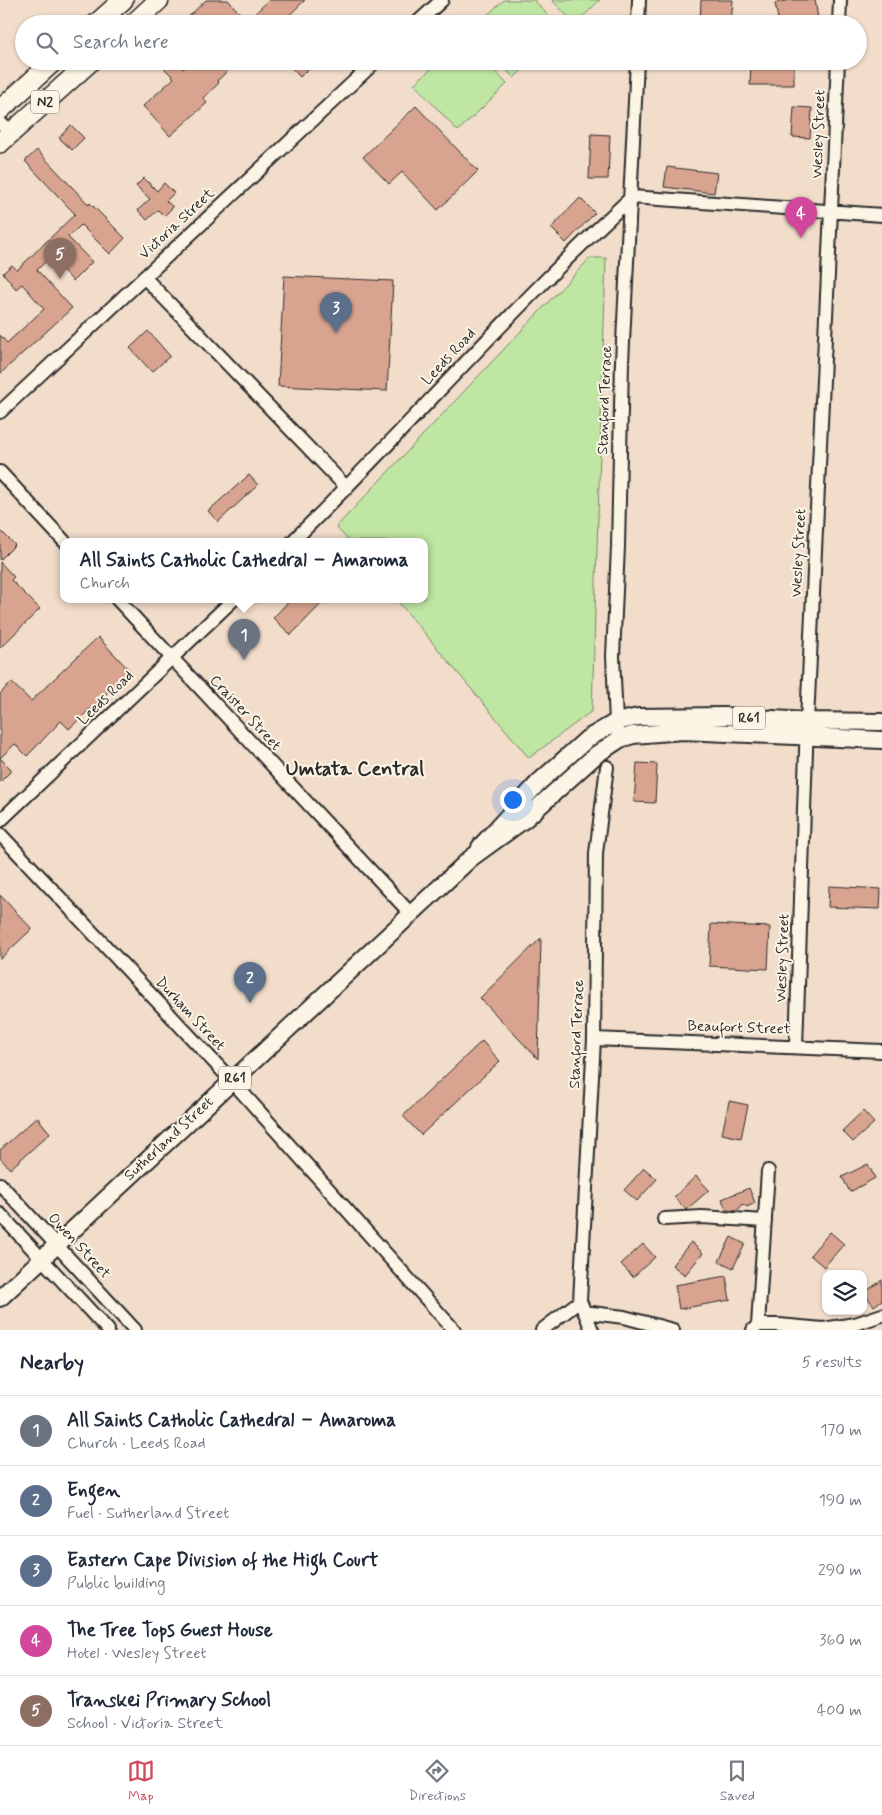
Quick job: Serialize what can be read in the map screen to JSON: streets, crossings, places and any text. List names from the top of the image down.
{
  "streets": {
    "highway": ["N2"],
    "main road": ["R61", "Sutherland Street"],
    "street": [
      "Wesley Street",
      "Victoria Street",
      "Leeds Road",
      "Stanford Terrace",
      "Craister Street",
      "Durham Street",
      "Beaufort Street",
      "Owen Street"
    ]
  },
  "crossings": [
    ["Wesley Street", "Beaufort Street"],
    ["Wesley Street", "Sutherland Street"],
    ["Leeds Road", "Stanford Terrace"],
    ["Leeds Road", "Craister Street"],
    ["Stanford Terrace", "Beaufort Street"],
    ["Stanford Terrace", "Sutherland Street"],
    ["Craister Street", "Sutherland Street"],
    ["Durham Street", "Sutherland Street"],
    ["Sutherland Street", "Owen Street"]
  ],
  "districts": ["Umtata Central"],
  "page": {
    "search": "Search here",
    "pins": [
      "4",
      "5",
      "3",
      "1",
      "2"
    ],
    "popup": ["All Saints Catholic Cathedral – Amaroma", "Church"],
    "heading": ["Nearby", "5 results"],
    "list": [
      {
        "mark": "1",
        "name": "All Saints Catholic Cathedral – Amaroma",
        "note": "Church · Leeds Road",
        "value": "170 m"
      },
      {
        "mark": "2",
        "name": "Engen",
        "note": "Fuel · Sutherland Street",
        "value": "190 m"
      },
      {
        "mark": "3",
        "name": "Eastern Cape Division of the High Court",
        "note": "Public building",
        "value": "290 m"
      },
      {
        "mark": "4",
        "name": "The Tree Tops Guest House",
        "note": "Hotel · Wesley Street",
        "value": "360 m"
      },
      {
        "mark": "5",
        "name": "Transkei Primary School",
        "note": "School · Victoria Street",
        "value": "400 m"
      }
    ],
    "nav": ["Map", "Directions", "Saved"]
  }
}
